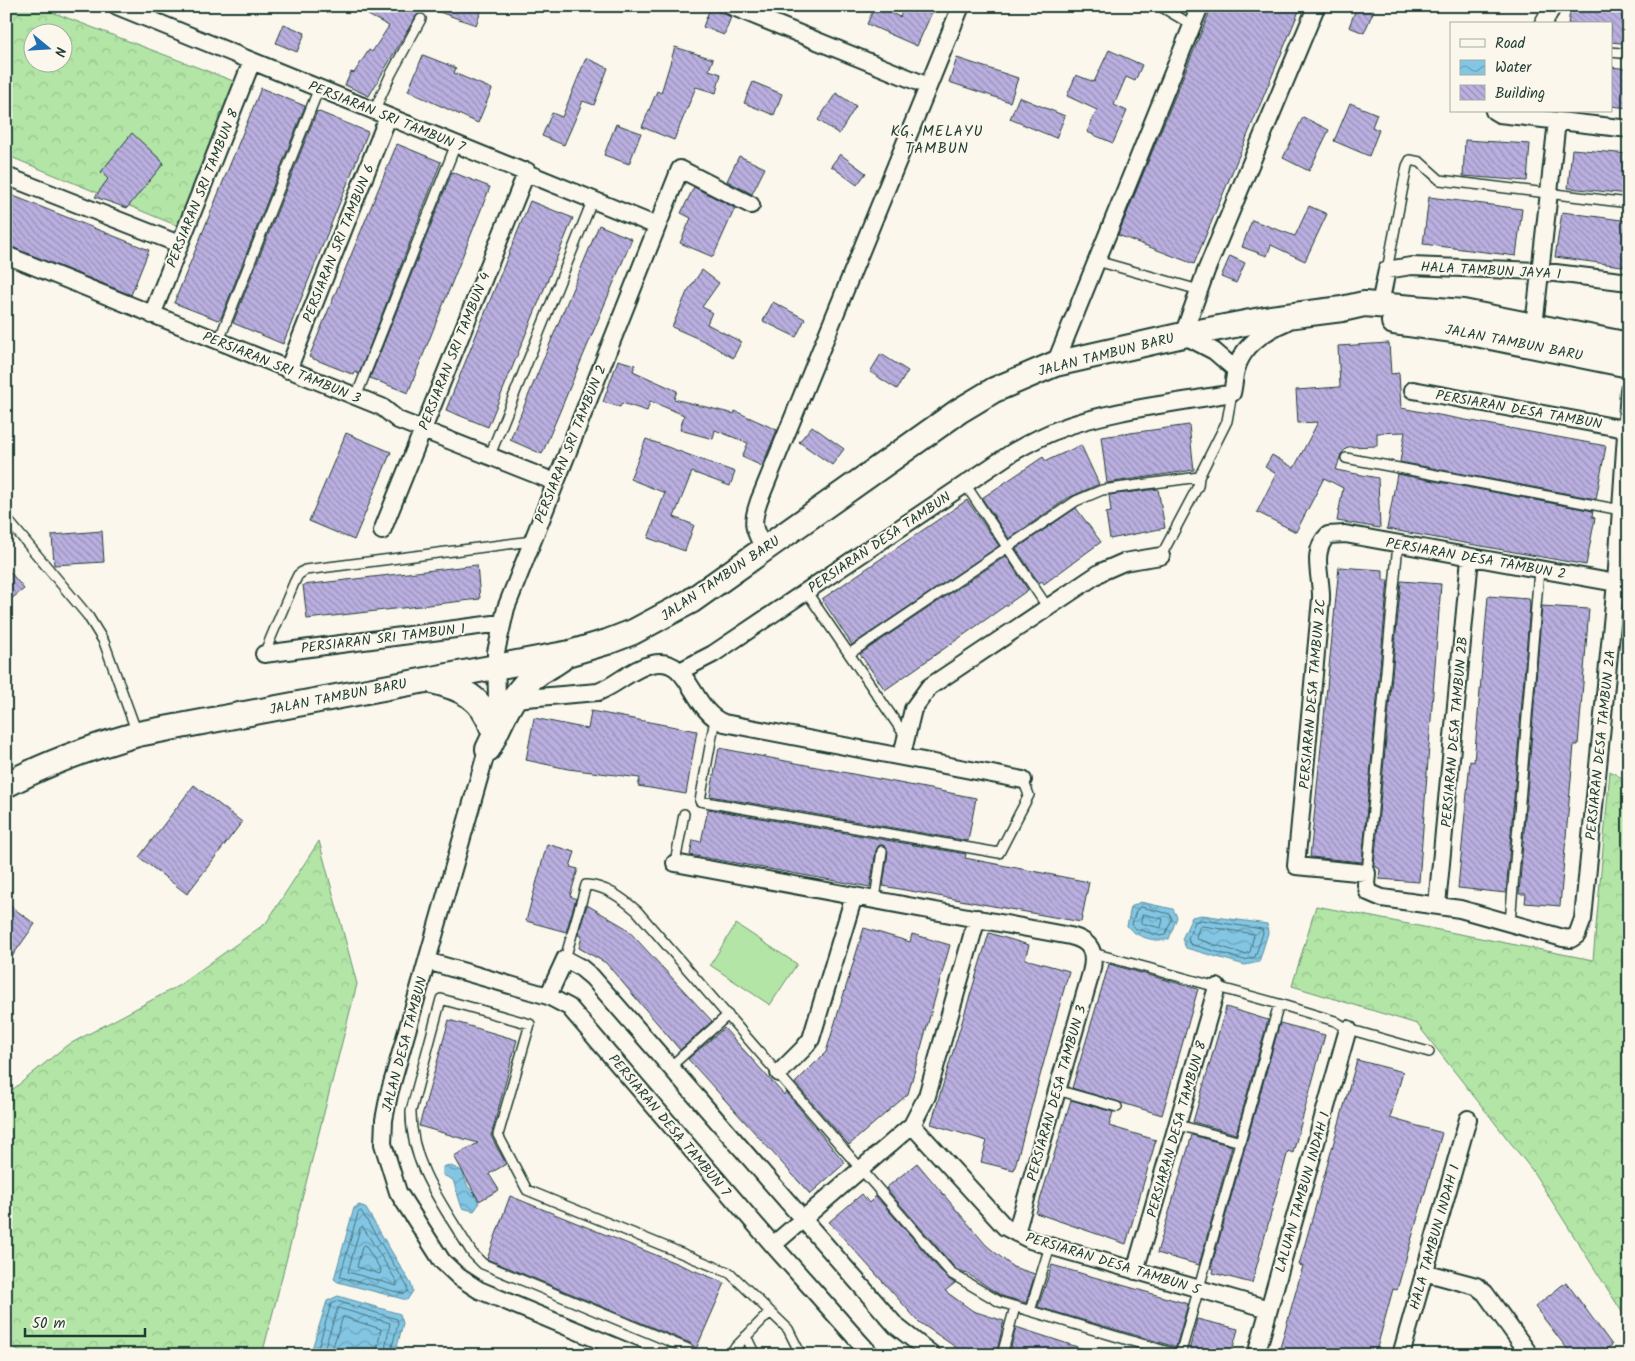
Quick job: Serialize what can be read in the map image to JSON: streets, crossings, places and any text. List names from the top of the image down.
{
  "streets": {
    "main road": ["JALAN TAMBUN BARU"],
    "street": [
      "PERSIARAN SRI TAMBUN 7",
      "PERSIARAN SRI TAMBUN 8",
      "PERSIARAN SRI TAMBUN 6",
      "HALA TAMBUN JAYA 1",
      "PERSIARAN SRI TAMBUN 4",
      "PERSIARAN SRI TAMBUN 3",
      "PERSIARAN DESA TAMBUN",
      "PERSIARAN SRI TAMBUN 2",
      "PERSIARAN DESA TAMBUN 2",
      "PERSIARAN SRI TAMBUN 1",
      "PERSIARAN DESA TAMBUN 2C",
      "PERSIARAN DESA TAMBUN 2B",
      "PERSIARAN DESA TAMBUN 2A",
      "JALAN DESA TAMBUN",
      "PERSIARAN DESA TAMBUN 3",
      "PERSIARAN DESA TAMBUN 7",
      "PERSIARAN DESA TAMBUN 8",
      "LALUAN TAMBUN INDAH 1",
      "HALA TAMBUN INDAH 1",
      "PERSIARAN DESA TAMBUN 5"
    ]
  },
  "crossings": [
    ["PERSIARAN SRI TAMBUN 7", "PERSIARAN SRI TAMBUN 8"],
    ["PERSIARAN SRI TAMBUN 7", "PERSIARAN SRI TAMBUN 6"],
    ["PERSIARAN SRI TAMBUN 7", "PERSIARAN SRI TAMBUN 4"],
    ["PERSIARAN SRI TAMBUN 7", "PERSIARAN SRI TAMBUN 2"],
    ["PERSIARAN SRI TAMBUN 8", "PERSIARAN SRI TAMBUN 3"],
    ["PERSIARAN SRI TAMBUN 6", "PERSIARAN SRI TAMBUN 3"],
    ["JALAN TAMBUN BARU", "PERSIARAN SRI TAMBUN 2"],
    ["JALAN TAMBUN BARU", "JALAN DESA TAMBUN"],
    ["PERSIARAN SRI TAMBUN 4", "PERSIARAN SRI TAMBUN 3"],
    ["PERSIARAN SRI TAMBUN 3", "PERSIARAN SRI TAMBUN 2"],
    ["PERSIARAN DESA TAMBUN", "PERSIARAN DESA TAMBUN 2A"],
    ["PERSIARAN SRI TAMBUN 2", "PERSIARAN SRI TAMBUN 1"],
    ["PERSIARAN SRI TAMBUN 2", "JALAN DESA TAMBUN"],
    ["PERSIARAN DESA TAMBUN 2", "PERSIARAN DESA TAMBUN 2C"],
    ["PERSIARAN DESA TAMBUN 2", "PERSIARAN DESA TAMBUN 2B"],
    ["PERSIARAN DESA TAMBUN 2", "PERSIARAN DESA TAMBUN 2A"],
    ["JALAN DESA TAMBUN", "PERSIARAN DESA TAMBUN 7"],
    ["PERSIARAN DESA TAMBUN 3", "PERSIARAN DESA TAMBUN 5"],
    ["PERSIARAN DESA TAMBUN 8", "PERSIARAN DESA TAMBUN 5"],
    ["LALUAN TAMBUN INDAH 1", "PERSIARAN DESA TAMBUN 5"]
  ],
  "districts": ["KG. MELAYU TAMBUN"],
  "legend": ["Road", "Water", "Building"],
  "scale_bar": "50 m",
  "north": "right"
}
